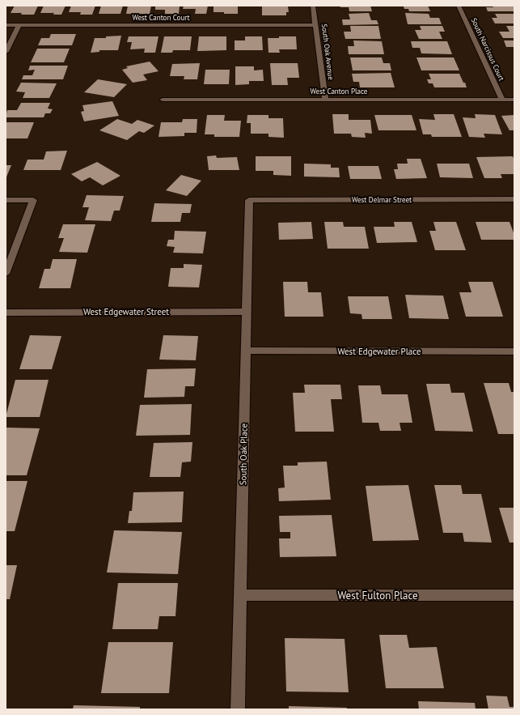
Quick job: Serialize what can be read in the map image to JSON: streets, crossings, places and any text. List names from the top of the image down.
{
  "streets": {
    "street": [
      "West Canton Court",
      "South Narcissus Court",
      "South Oak Avenue",
      "West Canton Place",
      "West Delmar Street",
      "West Edgewater Street",
      "West Edgewater Place",
      "South Oak Place",
      "West Fulton Place"
    ]
  },
  "crossings": [
    ["West Canton Court", "South Oak Avenue"],
    ["South Narcissus Court", "West Canton Place"],
    ["South Oak Avenue", "West Canton Place"],
    ["West Delmar Street", "South Oak Place"],
    ["West Edgewater Street", "South Oak Place"],
    ["West Edgewater Place", "South Oak Place"],
    ["South Oak Place", "West Fulton Place"]
  ]
}
